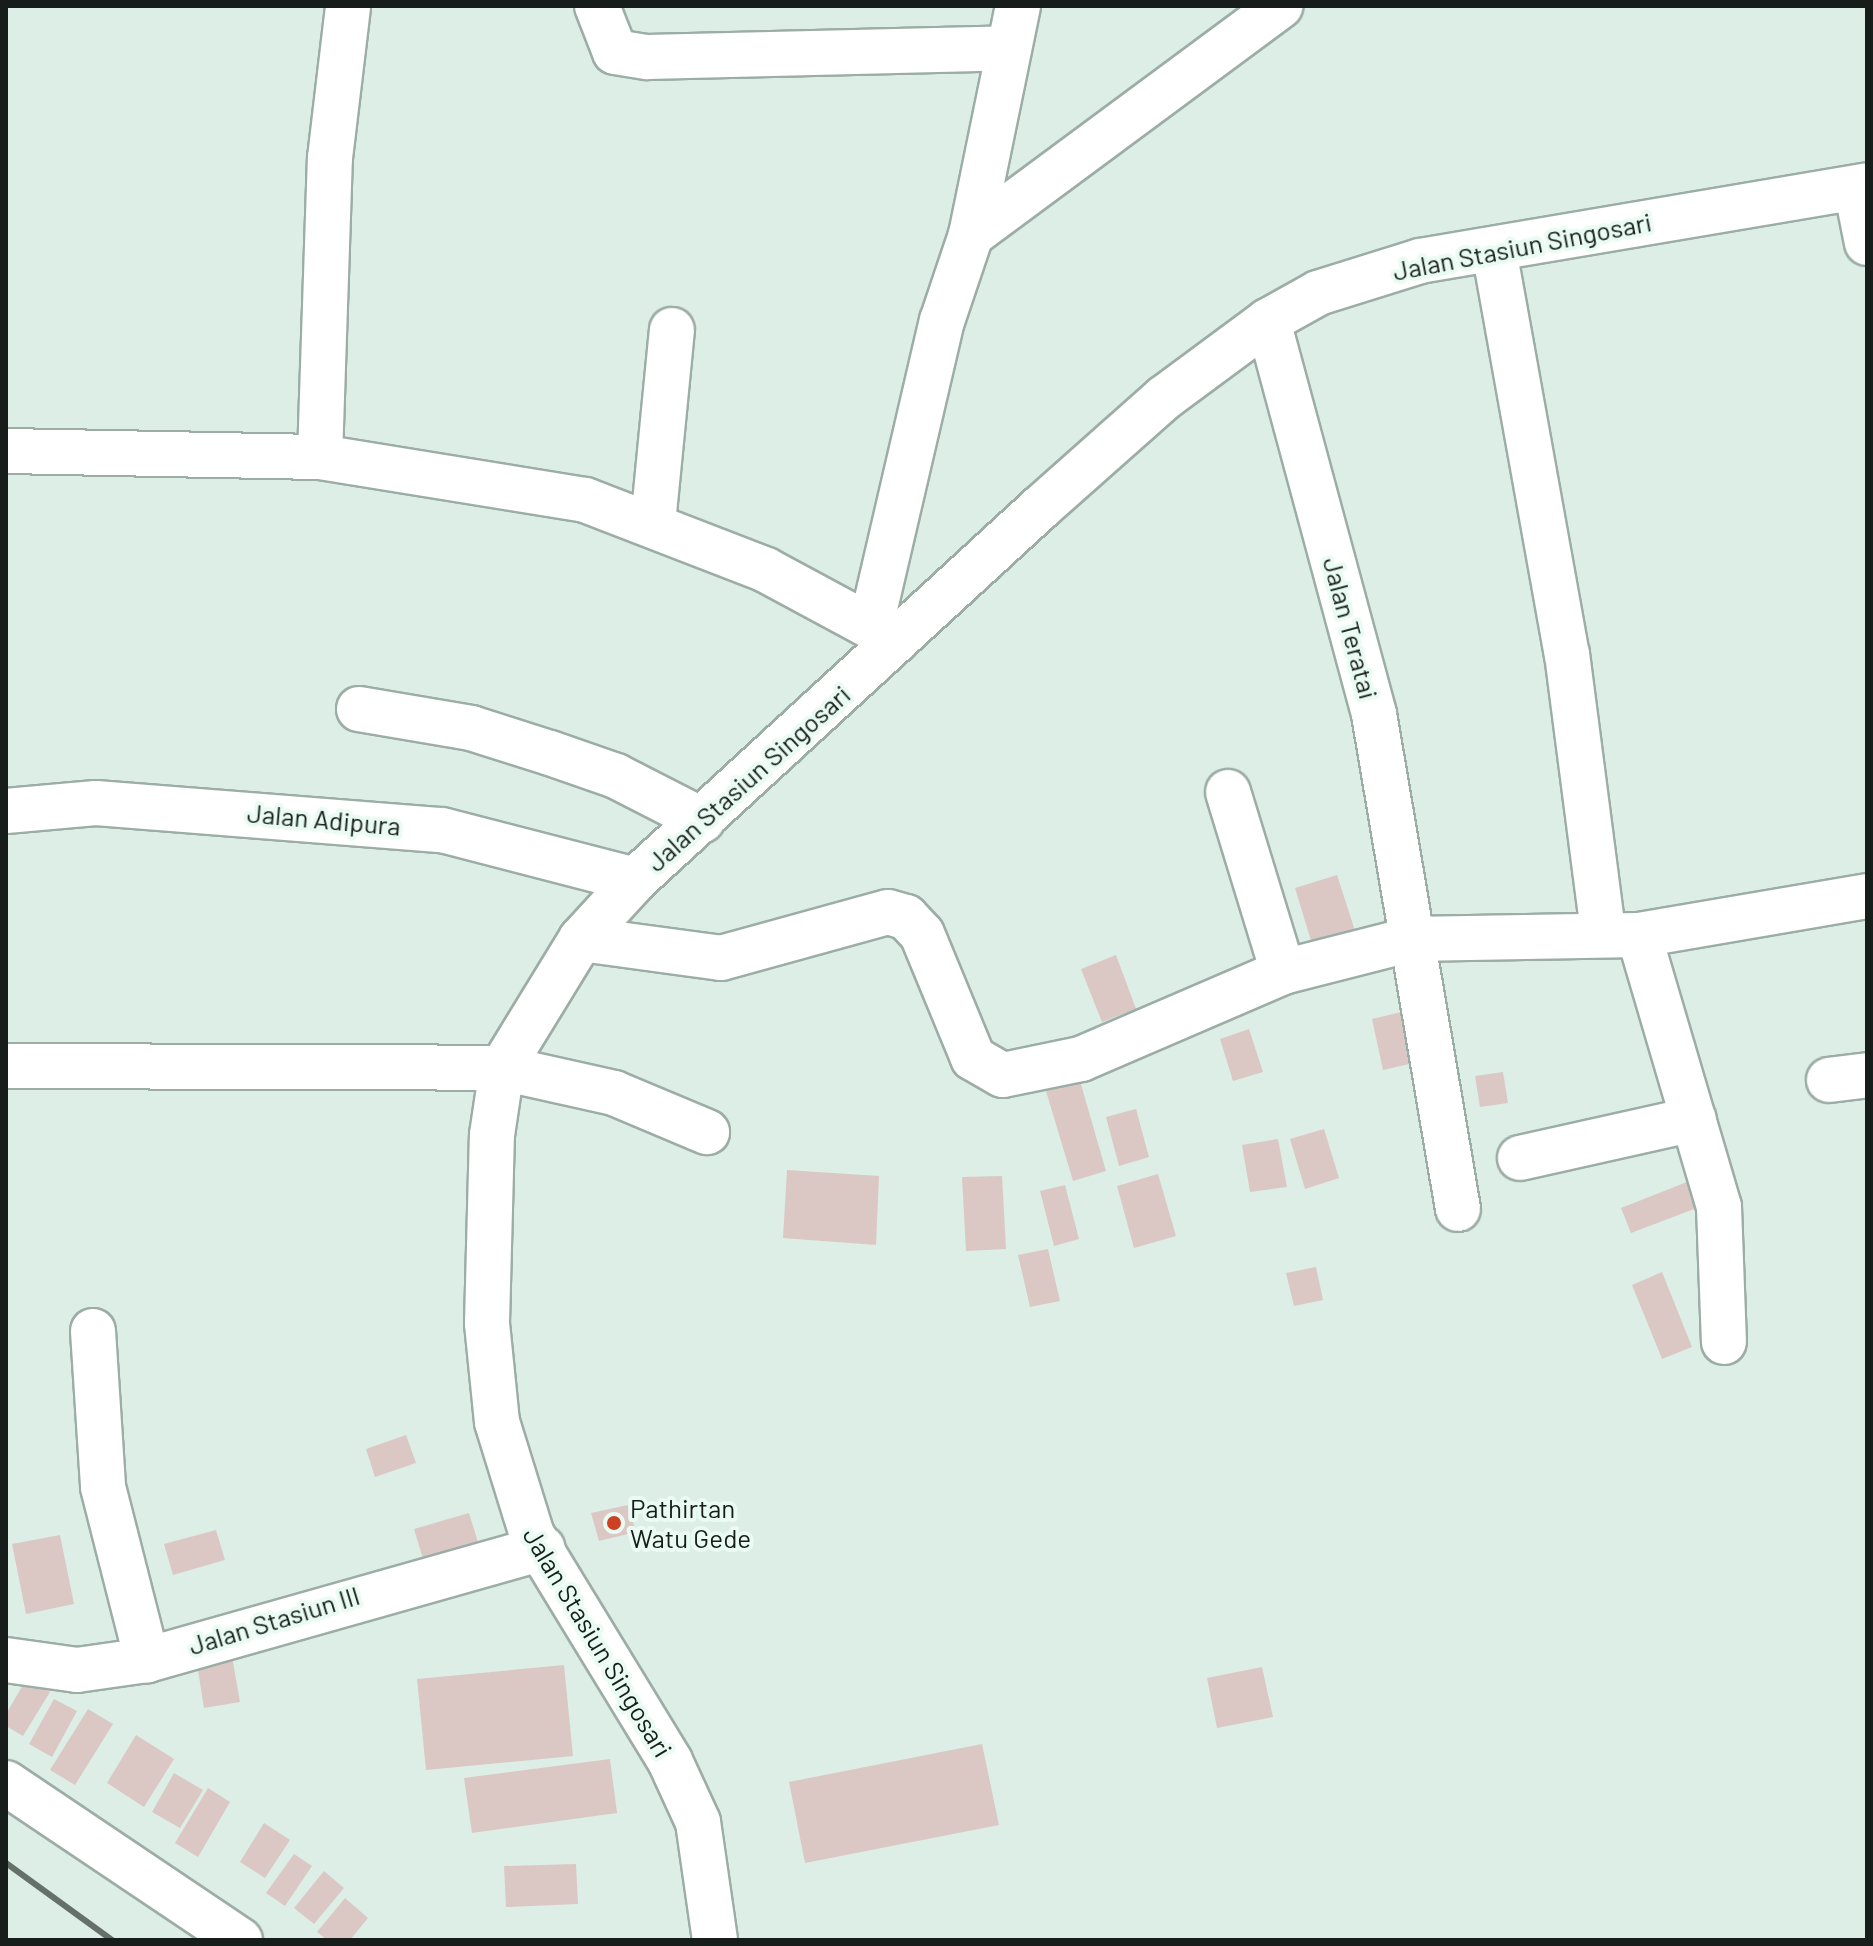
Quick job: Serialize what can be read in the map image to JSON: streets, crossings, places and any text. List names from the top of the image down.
{
  "streets": {
    "street": [
      "Jalan Stasiun Singosari",
      "Jalan Teratai",
      "Jalan Adipura",
      "Jalan Stasiun III"
    ]
  },
  "crossings": [
    ["Jalan Stasiun Singosari", "Jalan Teratai"],
    ["Jalan Stasiun Singosari", "Jalan Adipura"],
    ["Jalan Stasiun Singosari", "Jalan Stasiun III"]
  ],
  "places": ["Pathirtan Watu Gede"]
}
